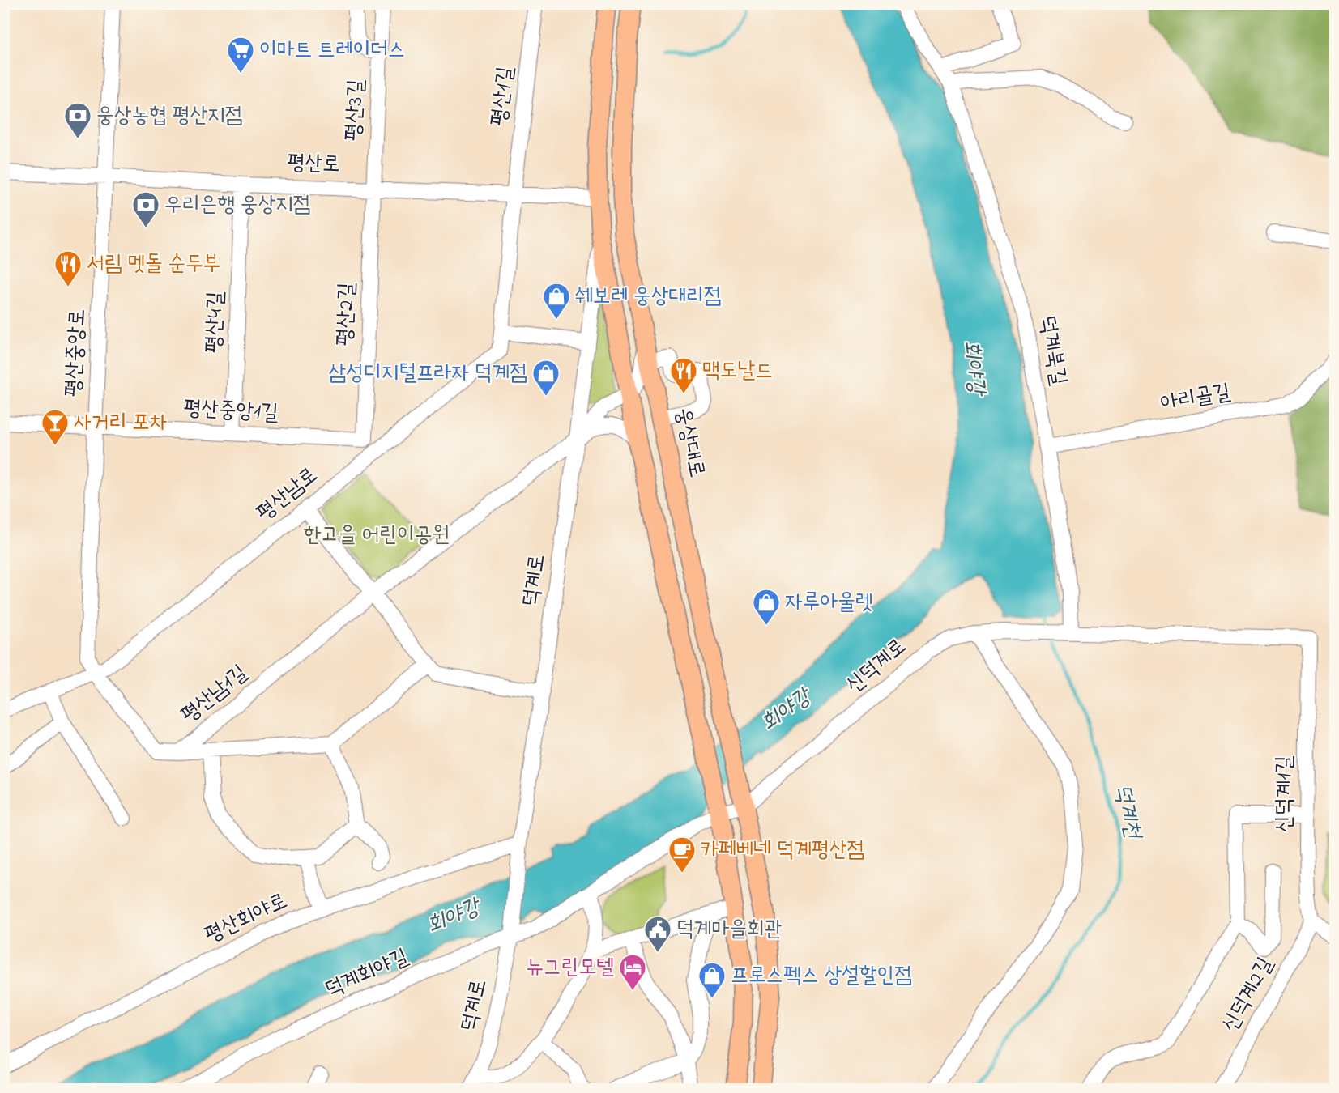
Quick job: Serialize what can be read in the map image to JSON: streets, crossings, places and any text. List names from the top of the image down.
{
  "streets": {
    "main road": ["평산로", "웅상대로"],
    "street": [
      "평산1길",
      "평산3길",
      "평산2길",
      "평산4길",
      "덕계북길",
      "평산중앙로",
      "아리골길",
      "평산중앙1길",
      "평산남로",
      "덕계로",
      "신덕계로",
      "평산남1길",
      "신덕계1길",
      "평산회야로",
      "덕계회야길",
      "신덕계2길"
    ]
  },
  "crossings": [
    ["평산1길", "평산로"],
    ["평산1길", "평산남로"],
    ["평산3길", "평산로"],
    ["평산3길", "평산2길"],
    ["평산로", "평산2길"],
    ["평산로", "평산4길"],
    ["평산로", "평산중앙로"],
    ["평산로", "웅상대로"],
    ["평산2길", "평산중앙1길"],
    ["평산4길", "평산중앙1길"],
    ["덕계북길", "아리골길"],
    ["덕계북길", "신덕계로"],
    ["덕계북길", "신덕계1길"],
    ["평산중앙로", "평산중앙1길"],
    ["평산중앙로", "평산남로"],
    ["평산중앙로", "평산남1길"],
    ["웅상대로", "신덕계로"],
    ["평산남로", "평산남1길"],
    ["덕계로", "평산남1길"],
    ["덕계로", "평산회야로"],
    ["덕계로", "덕계회야길"],
    ["신덕계로", "신덕계1길"],
    ["신덕계로", "덕계회야길"],
    ["신덕계1길", "신덕계2길"]
  ],
  "water": ["회야강", "덕계천"],
  "parks": ["한고을 어린이공원"],
  "places": {
    "supermarket": ["이마트 트레이더스"],
    "bank": ["웅상농협 평산지점", "우리은행 웅상지점"],
    "restaurant": ["서림 멧돌 순두부", "맥도날드"],
    "shop": [
      "쉐보레 웅상대리점",
      "삼성디지털프라자 덕계점",
      "자루아울렛",
      "프로스펙스 상설할인점"
    ],
    "bar": ["사거리 포차"],
    "cafe": ["카페베네 덕계평산점"],
    "public building": ["덕계마을회관"],
    "hotel": ["뉴그린모텔"]
  }
}
